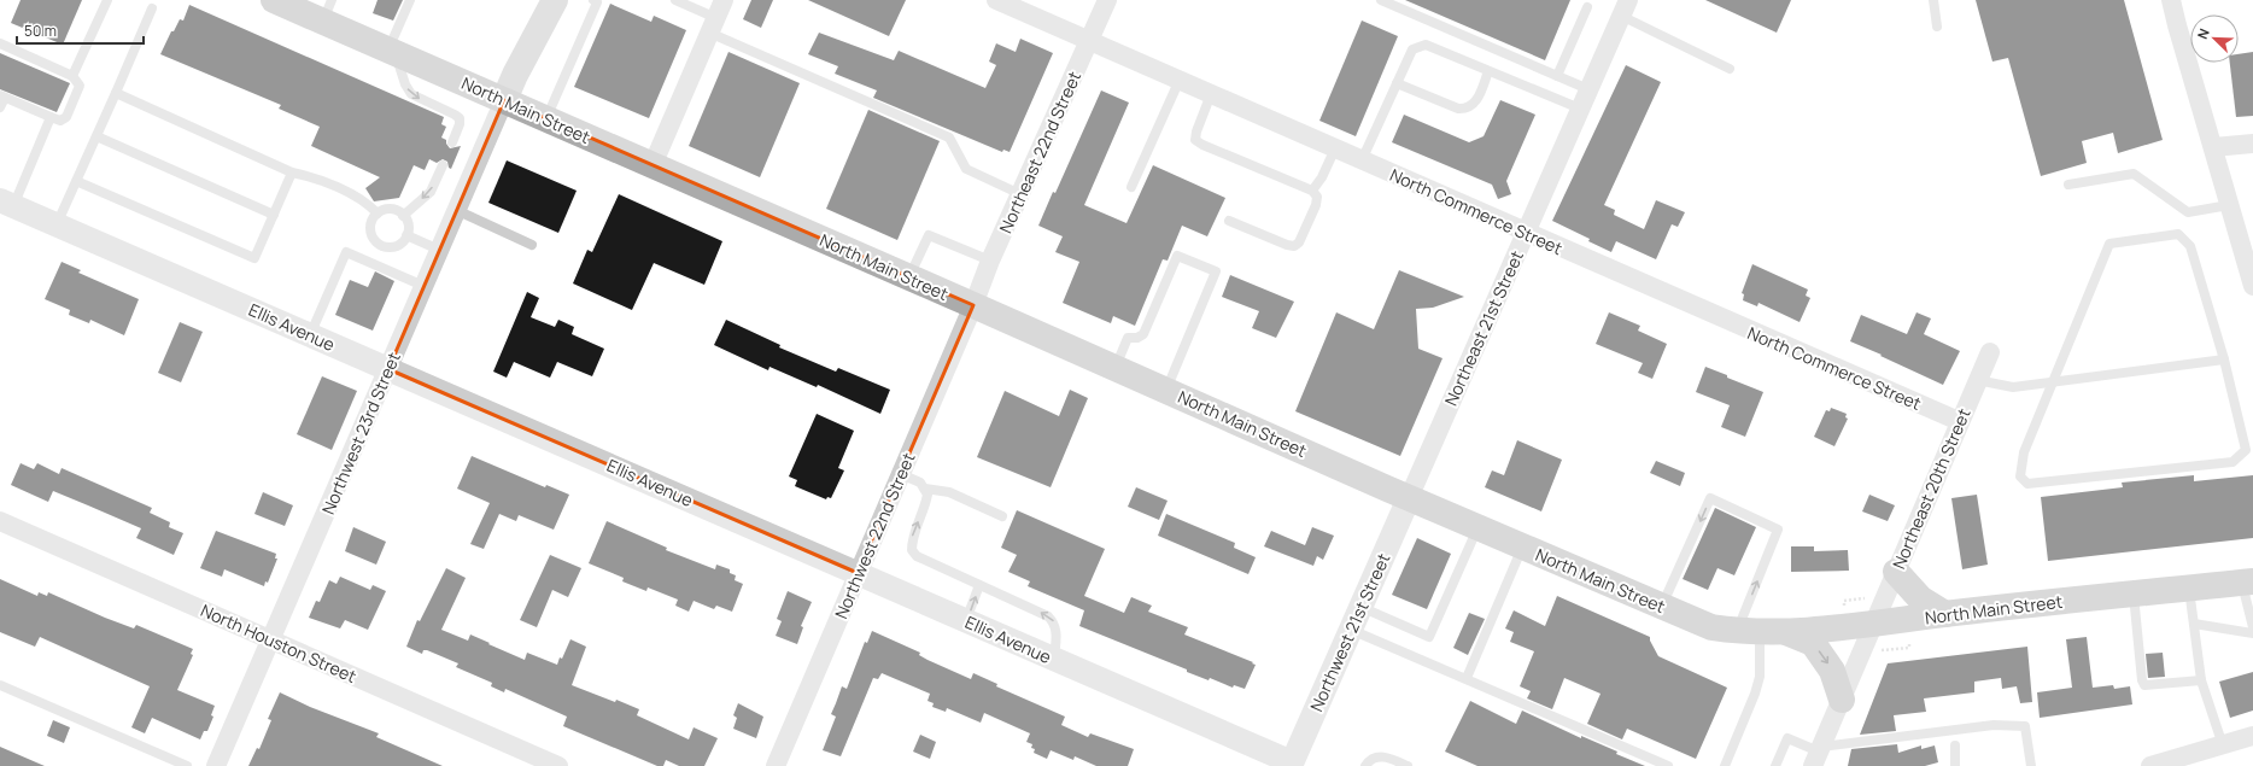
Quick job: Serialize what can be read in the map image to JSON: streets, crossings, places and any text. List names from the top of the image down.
{
  "streets": {
    "main road": ["North Main Street"],
    "street": [
      "Northeast 22nd Street",
      "North Commerce Street",
      "Ellis Avenue",
      "Northeast 21st Street",
      "Northwest 23rd Street",
      "Northeast 20th Street",
      "Northwest 22nd Street",
      "Northwest 21st Street",
      "North Houston Street"
    ]
  },
  "crossings": [
    ["North Main Street", "Northeast 22nd Street"],
    ["North Main Street", "Northeast 21st Street"],
    ["North Main Street", "Northwest 23rd Street"],
    ["North Main Street", "Northeast 20th Street"],
    ["North Main Street", "Northwest 22nd Street"],
    ["North Main Street", "Northwest 21st Street"],
    ["Northeast 22nd Street", "North Commerce Street"],
    ["Northeast 22nd Street", "Northwest 22nd Street"],
    ["North Commerce Street", "Northeast 21st Street"],
    ["North Commerce Street", "Northeast 20th Street"],
    ["Ellis Avenue", "Northwest 23rd Street"],
    ["Ellis Avenue", "Northwest 22nd Street"],
    ["Ellis Avenue", "Northwest 21st Street"],
    ["Northeast 21st Street", "Northwest 21st Street"],
    ["Northwest 23rd Street", "North Houston Street"]
  ],
  "scale_bar": "50 m",
  "north": "top left"
}
